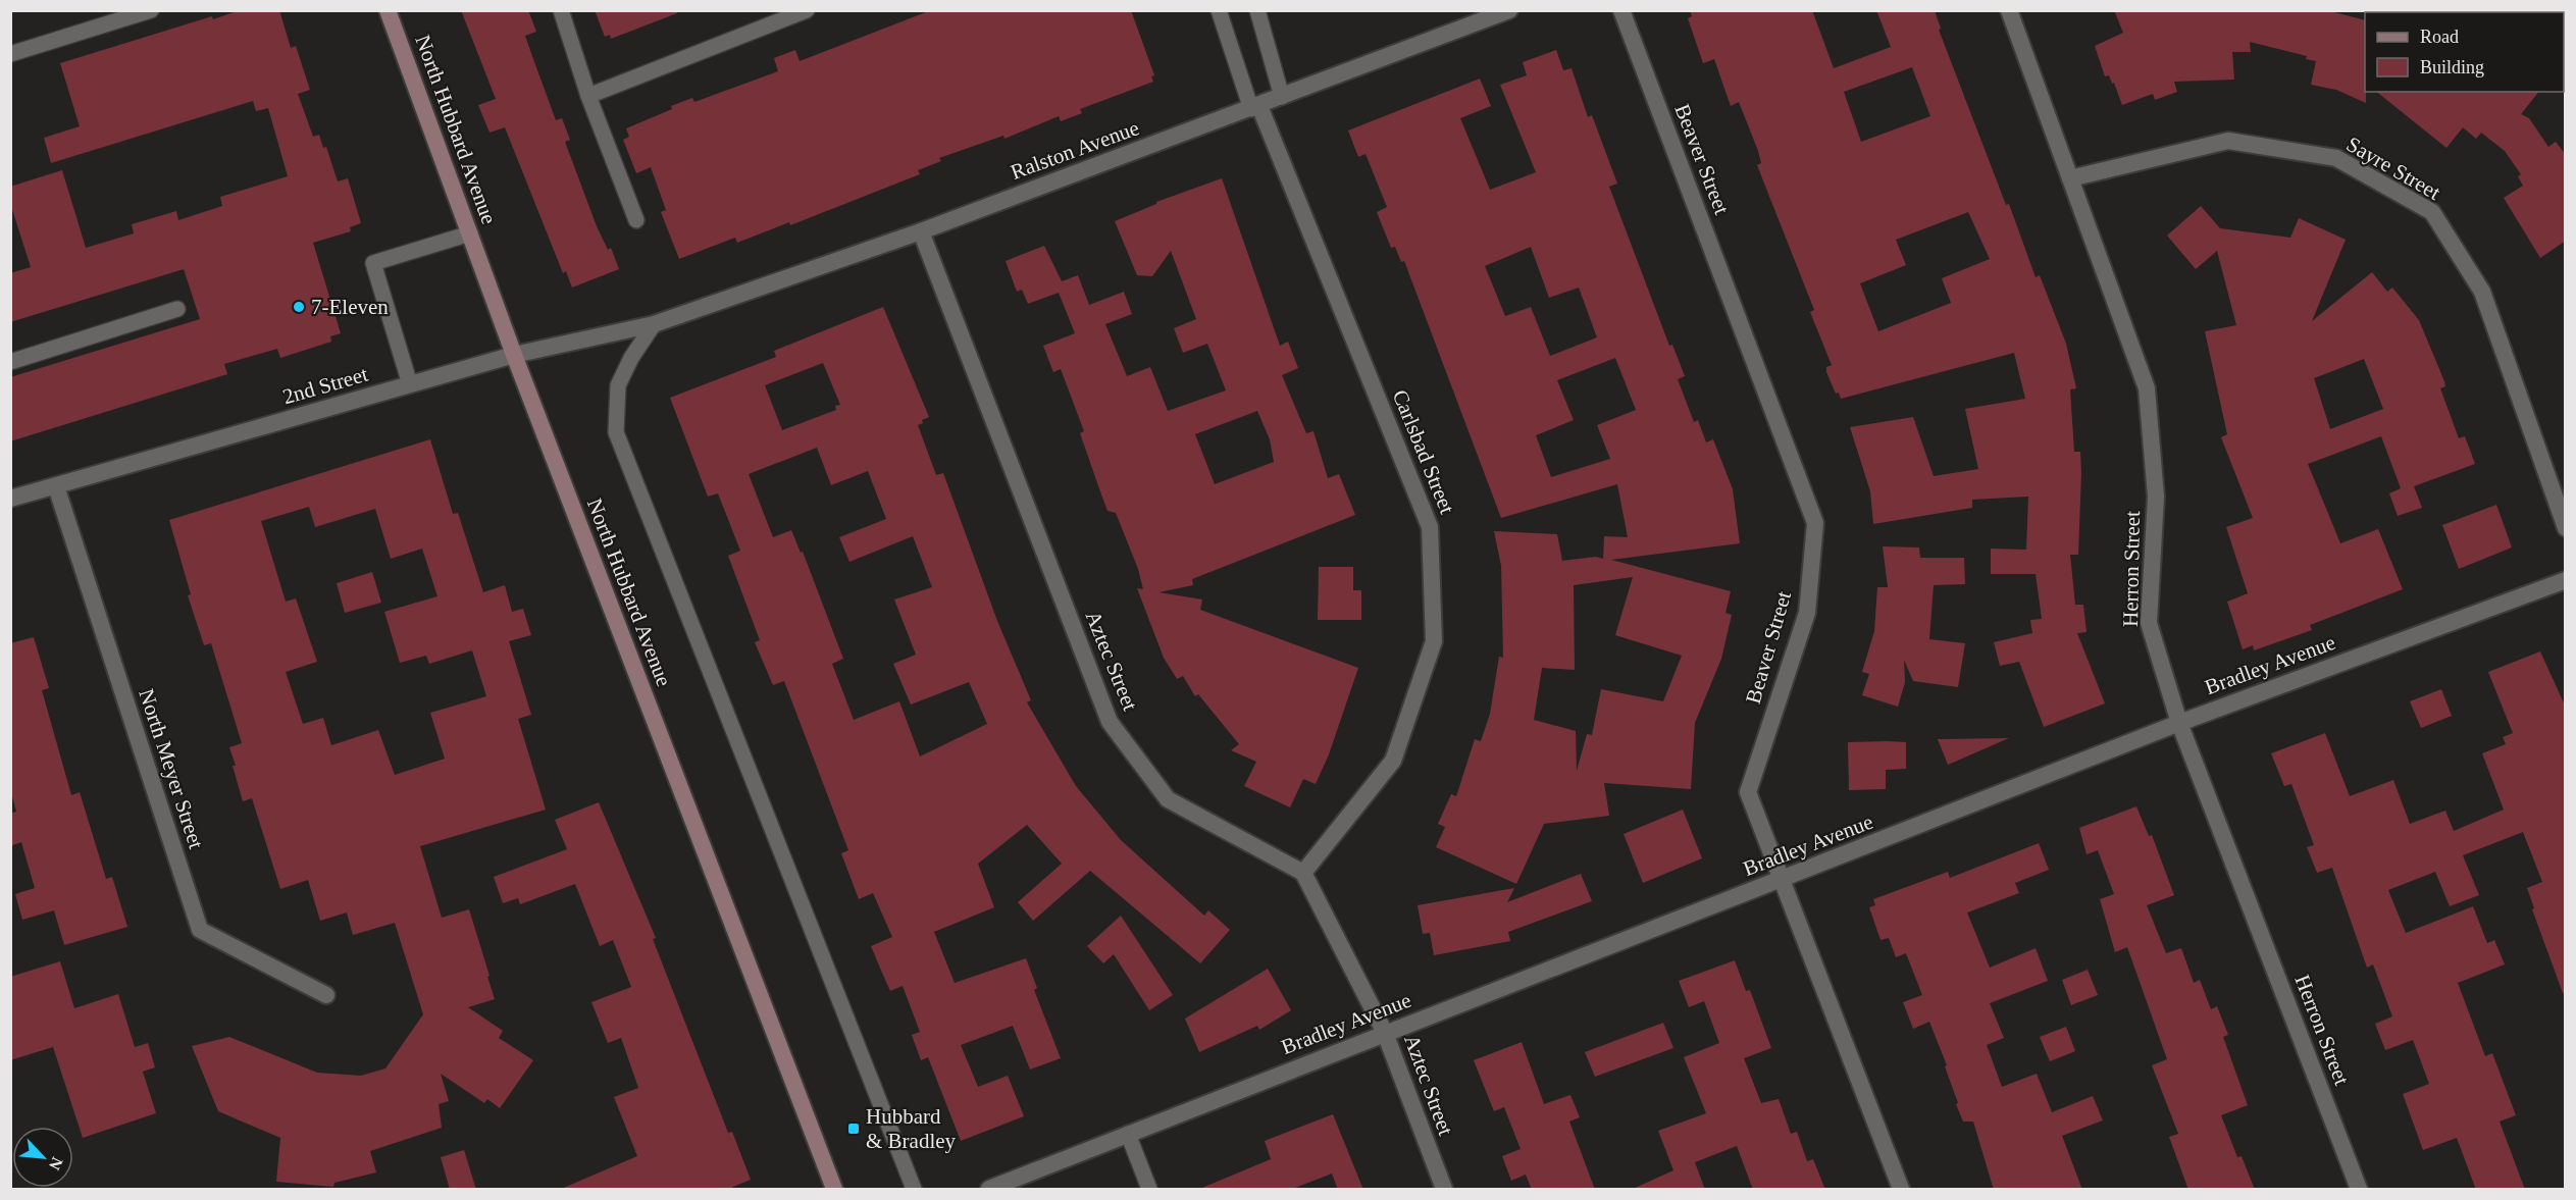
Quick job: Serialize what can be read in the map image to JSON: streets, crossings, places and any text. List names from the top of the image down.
{
  "streets": {
    "main road": ["North Hubbard Avenue"],
    "street": [
      "Ralston Avenue",
      "Beaver Street",
      "Sayre Street",
      "2nd Street",
      "Carlsbad Street",
      "Herron Street",
      "Aztec Street",
      "Bradley Avenue",
      "North Meyer Street"
    ]
  },
  "crossings": [
    ["North Hubbard Avenue", "2nd Street"],
    ["Ralston Avenue", "2nd Street"],
    ["Ralston Avenue", "Carlsbad Street"],
    ["Ralston Avenue", "Aztec Street"],
    ["Beaver Street", "Bradley Avenue"],
    ["Sayre Street", "Herron Street"],
    ["2nd Street", "North Meyer Street"],
    ["Carlsbad Street", "Aztec Street"],
    ["Herron Street", "Bradley Avenue"],
    ["Aztec Street", "Bradley Avenue"]
  ],
  "places": {
    "other": ["7-Eleven"],
    "transit": ["Hubbard & Bradley"]
  },
  "legend": ["Road", "Building"],
  "north": "bottom right"
}
